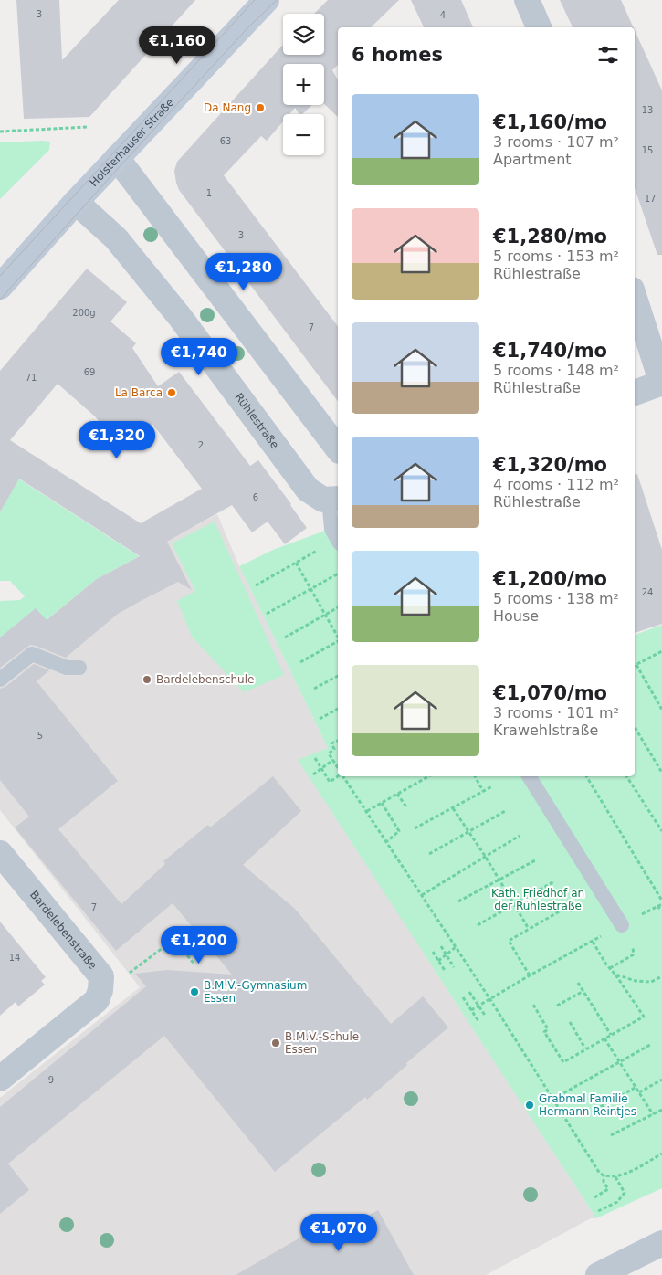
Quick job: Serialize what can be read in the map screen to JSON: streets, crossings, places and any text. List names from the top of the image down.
{
  "streets": {
    "main road": ["Holsterhauser Straße"],
    "street": ["Rühlestraße", "Bardelebenstraße"]
  },
  "crossings": [
    ["Holsterhauser Straße", "Rühlestraße"]
  ],
  "parks": ["Kath. Friedhof an der Rühlestraße"],
  "places": [
    "Da Nang",
    "La Barca",
    "Bardelebenschule",
    "B.M.V.-Gymnasium Essen",
    "B.M.V.-Schule Essen",
    "Grabmal Familie Hermann Reintjes"
  ],
  "house_numbers": [
    "3",
    "4",
    "13",
    "63",
    "15",
    "1",
    "17",
    "3",
    "200g",
    "7",
    "69",
    "71",
    "2",
    "6",
    "24",
    "5",
    "7",
    "14",
    "9"
  ],
  "page": {
    "map_buttons": ["+", "−"],
    "price": [
      "€1,160",
      "€1,280",
      "€1,740",
      "€1,320",
      "€1,200",
      "€1,070"
    ],
    "heading": "6 homes",
    "list": [
      {
        "name": "€1,160/mo",
        "note": "3 rooms · 107 m² · Apartment"
      },
      {
        "name": "€1,280/mo",
        "note": "5 rooms · 153 m² · Rühlestraße"
      },
      {
        "name": "€1,740/mo",
        "note": "5 rooms · 148 m² · Rühlestraße"
      },
      {
        "name": "€1,320/mo",
        "note": "4 rooms · 112 m² · Rühlestraße"
      },
      {
        "name": "€1,200/mo",
        "note": "5 rooms · 138 m² · House"
      },
      {
        "name": "€1,070/mo",
        "note": "3 rooms · 101 m² · Krawehlstraße"
      }
    ]
  }
}
